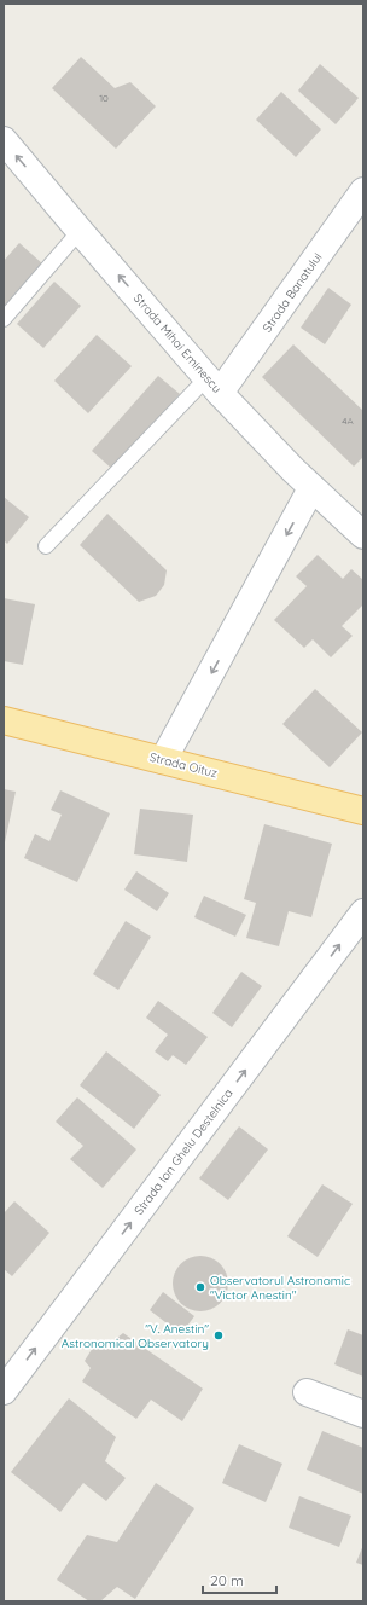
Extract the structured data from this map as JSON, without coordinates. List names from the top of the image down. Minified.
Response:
{"streets":{"main road":["Strada Oituz"],"street":["Strada Banatului","Strada Mihai Eminescu","Strada Ion Ghelu Destelnica"]},"crossings":[["Strada Banatului","Strada Mihai Eminescu"]],"one_way":["Strada Mihai Eminescu","Strada Ion Ghelu Destelnica"],"places":["Observatorul Astronomic \"Victor Anestin\"","\"V. Anestin\" Astronomical Observatory"],"house_numbers":["10","4A"],"scale_bar":"20 m"}
